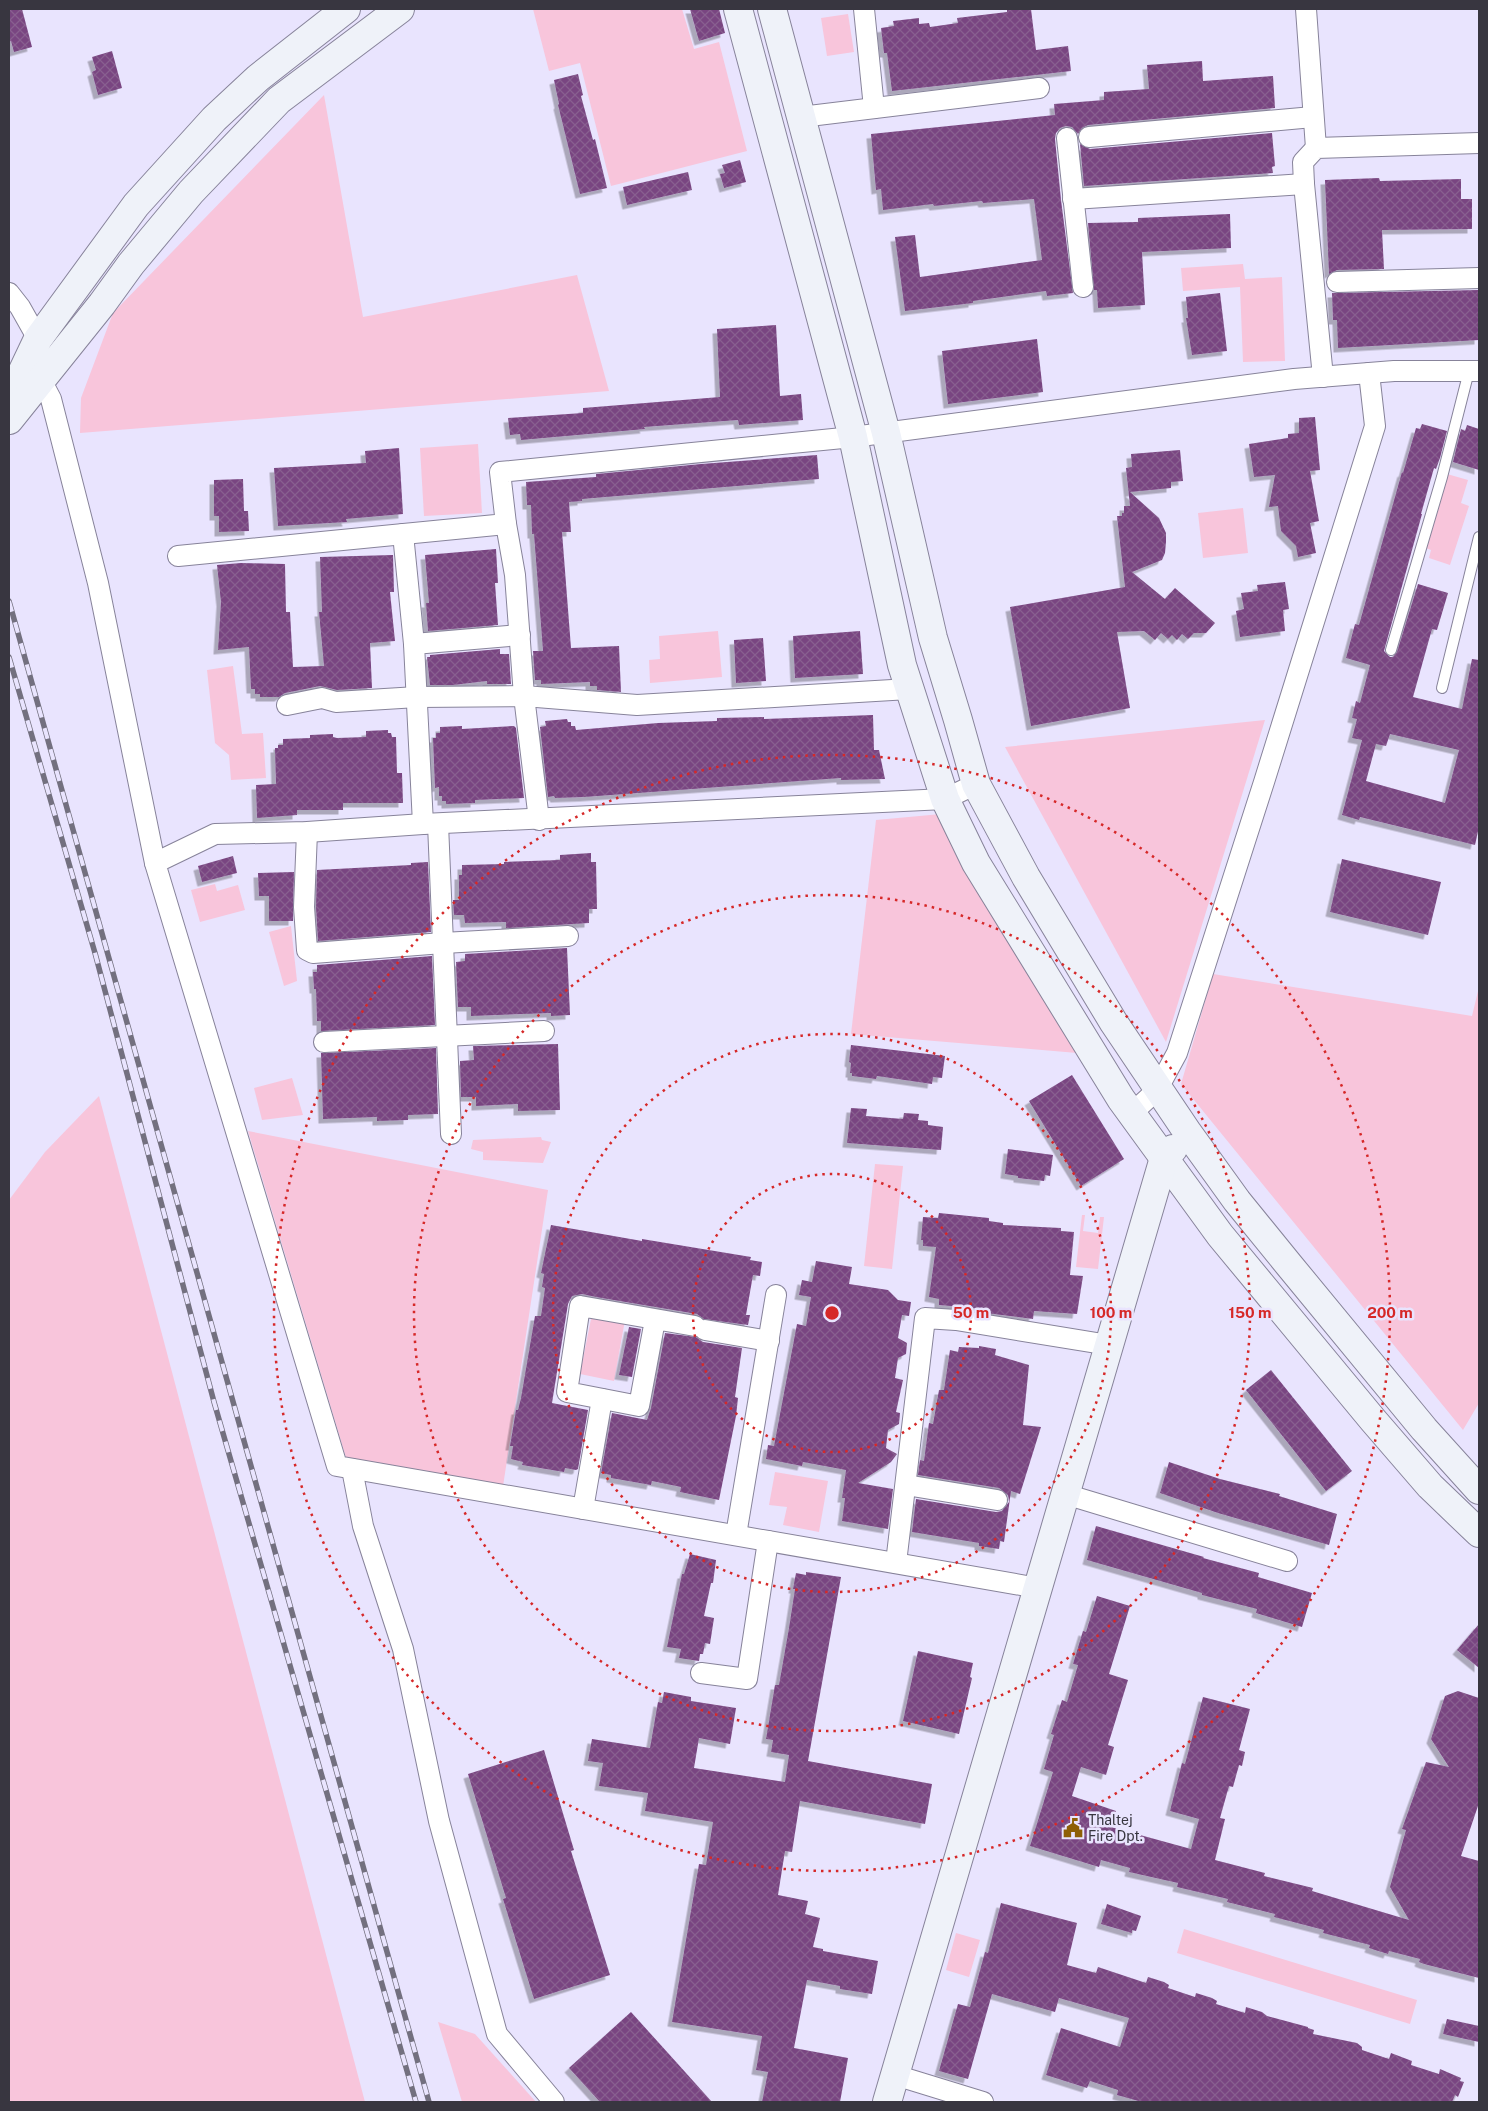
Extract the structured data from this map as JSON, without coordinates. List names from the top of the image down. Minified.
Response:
{"places":{"public building":["Thaltej Fire Dpt."]},"rings":["50 m","100 m","150 m","200 m"]}
